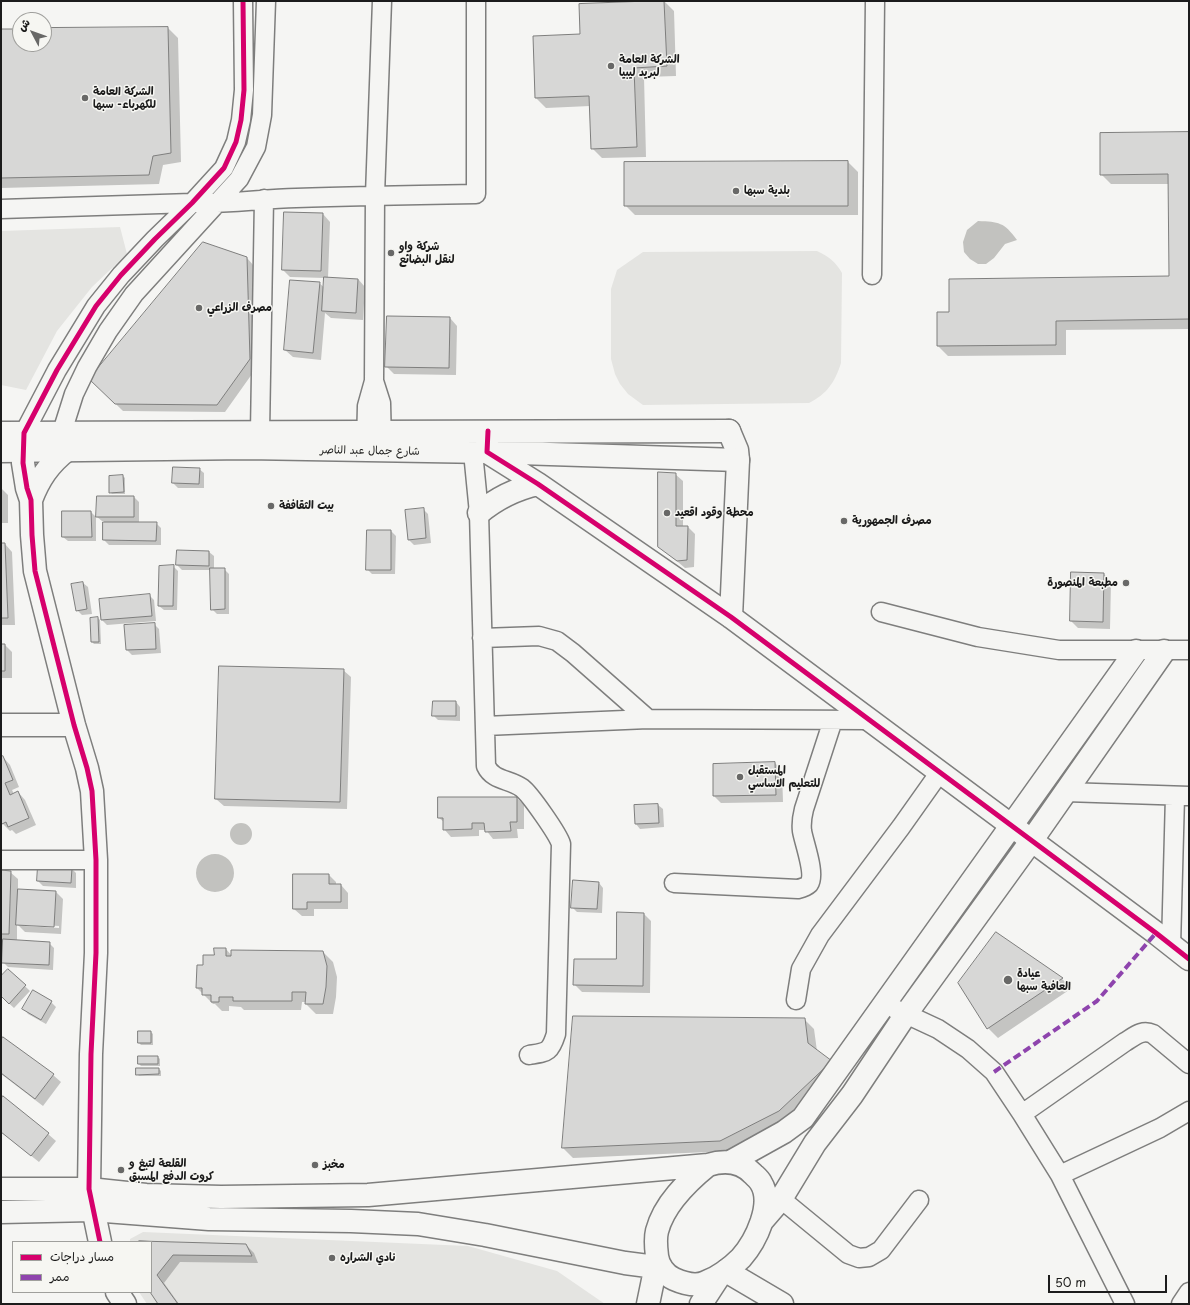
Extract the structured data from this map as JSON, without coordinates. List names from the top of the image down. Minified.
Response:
{"streets":{"main road":["شارع جمال عبد الناصر"]},"places":["الشركة العامة لبريد ليبيا","الشركة العامة للكهرباء- سبها","بلدية سبها","شركة واو لنقل البضائع","مصرف الزراعي","بيت الثقاففة","محطة وقود اقعيد","مصرف الجمهورية","مطبعة المنصورة","المستقبل للتعليم الاساسي","عيادة العافية سبها","مخبز","القلعة لتبغ و كروت الدفع المسبق","نادي الشراره"],"legend":["مسار دراجات","ممر"],"scale_bar":"50 m","north":"top left"}
